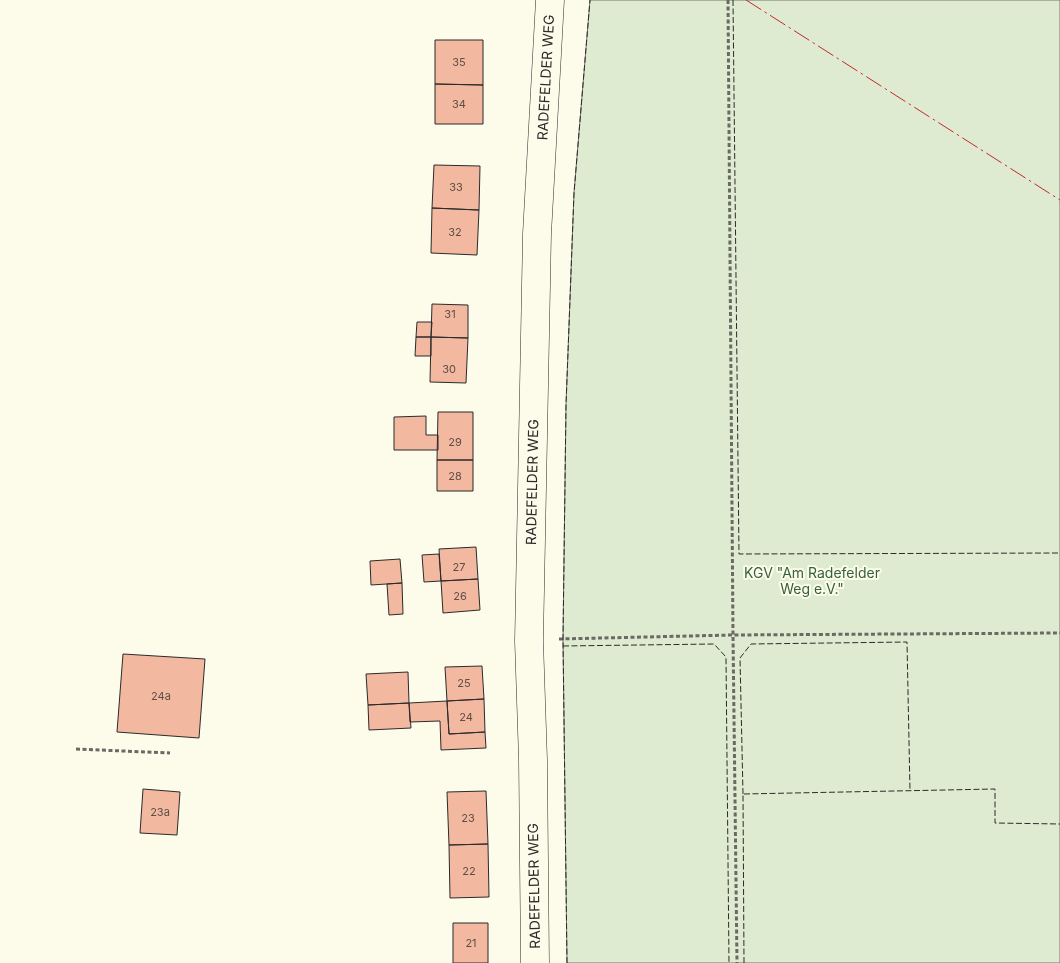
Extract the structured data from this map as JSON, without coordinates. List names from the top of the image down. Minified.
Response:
{"streets":{"street":["RADEFELDER WEG"]},"parks":["KGV \"Am Radefelder Weg e.V.\""],"house_numbers":["35","34","33","32","31","30","29","28","27","26","25","24a","24","23a","23","22","21"]}
